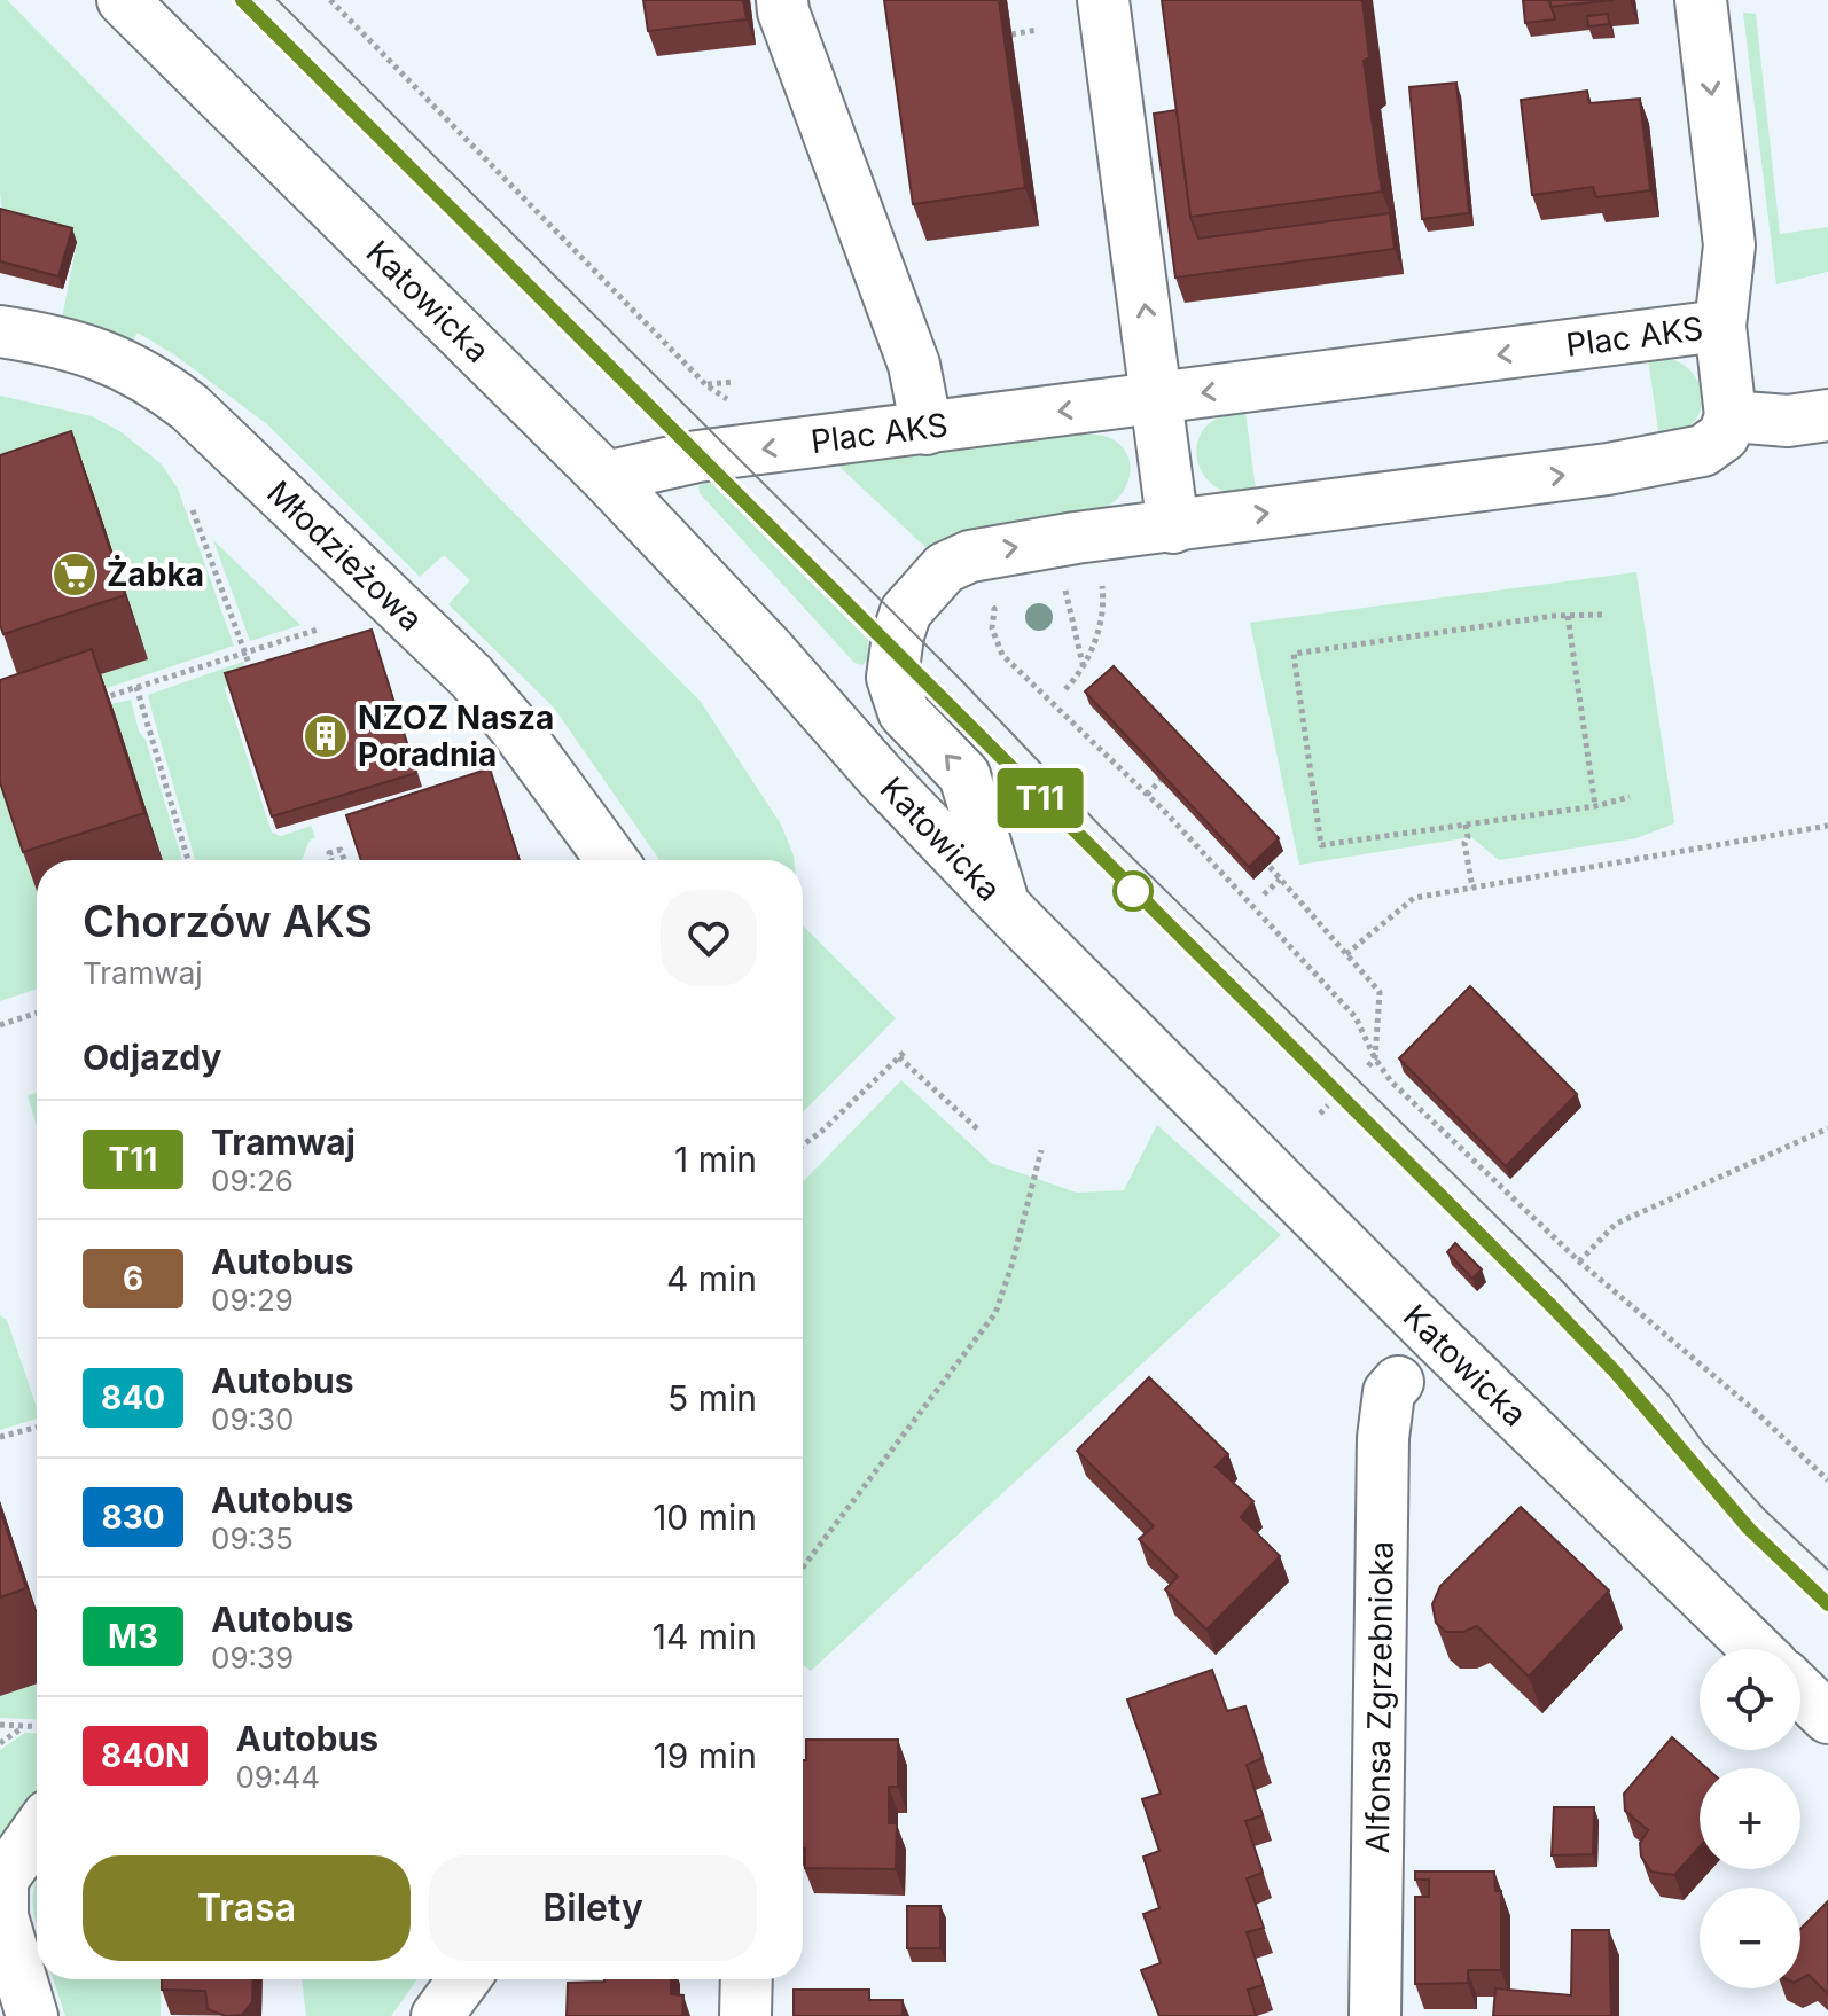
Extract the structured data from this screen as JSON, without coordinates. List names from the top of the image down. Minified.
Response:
{"streets":{"street":["Katowicka","Plac AKS","Młodzieżowa","Alfonsa Zgrzebnioka"]},"crossings":[["Katowicka","Plac AKS"]],"places":{"supermarket":["Żabka"],"building":["NZOZ Nasza Poradnia"]},"lines":["tram line T11"],"page":{"on_map":"T11","heading":[["Chorzów AKS","Tramwaj"],"Odjazdy"],"list":[{"mark":"T11","name":"Tramwaj","note":"09:26","value":"1 min"},{"mark":"6","name":"Autobus","note":"09:29","value":"4 min"},{"mark":"840","name":"Autobus","note":"09:30","value":"5 min"},{"mark":"830","name":"Autobus","note":"09:35","value":"10 min"},{"mark":"M3","name":"Autobus","note":"09:39","value":"14 min"},{"mark":"840N","name":"Autobus","note":"09:44","value":"19 min"}],"map_buttons":["+","−"],"buttons":["Trasa","Bilety"]}}
